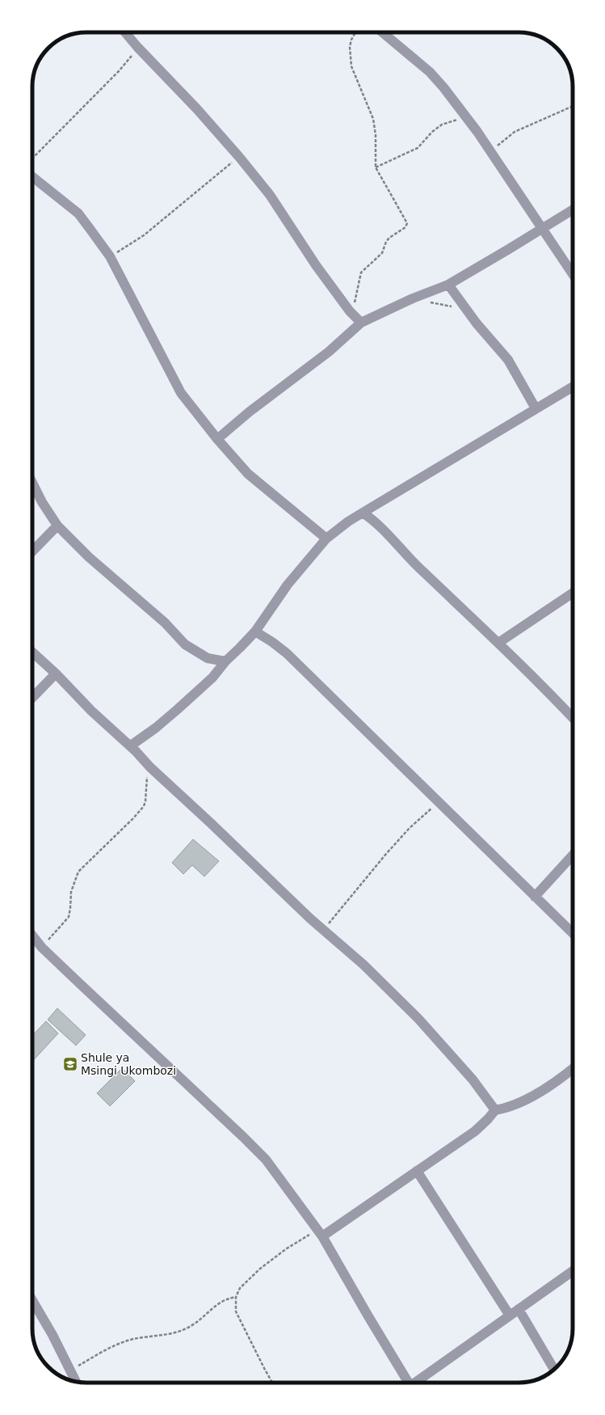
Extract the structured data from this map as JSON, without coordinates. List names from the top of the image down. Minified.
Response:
{"places":{"school or university":["Shule ya Msingi Ukombozi"]}}
